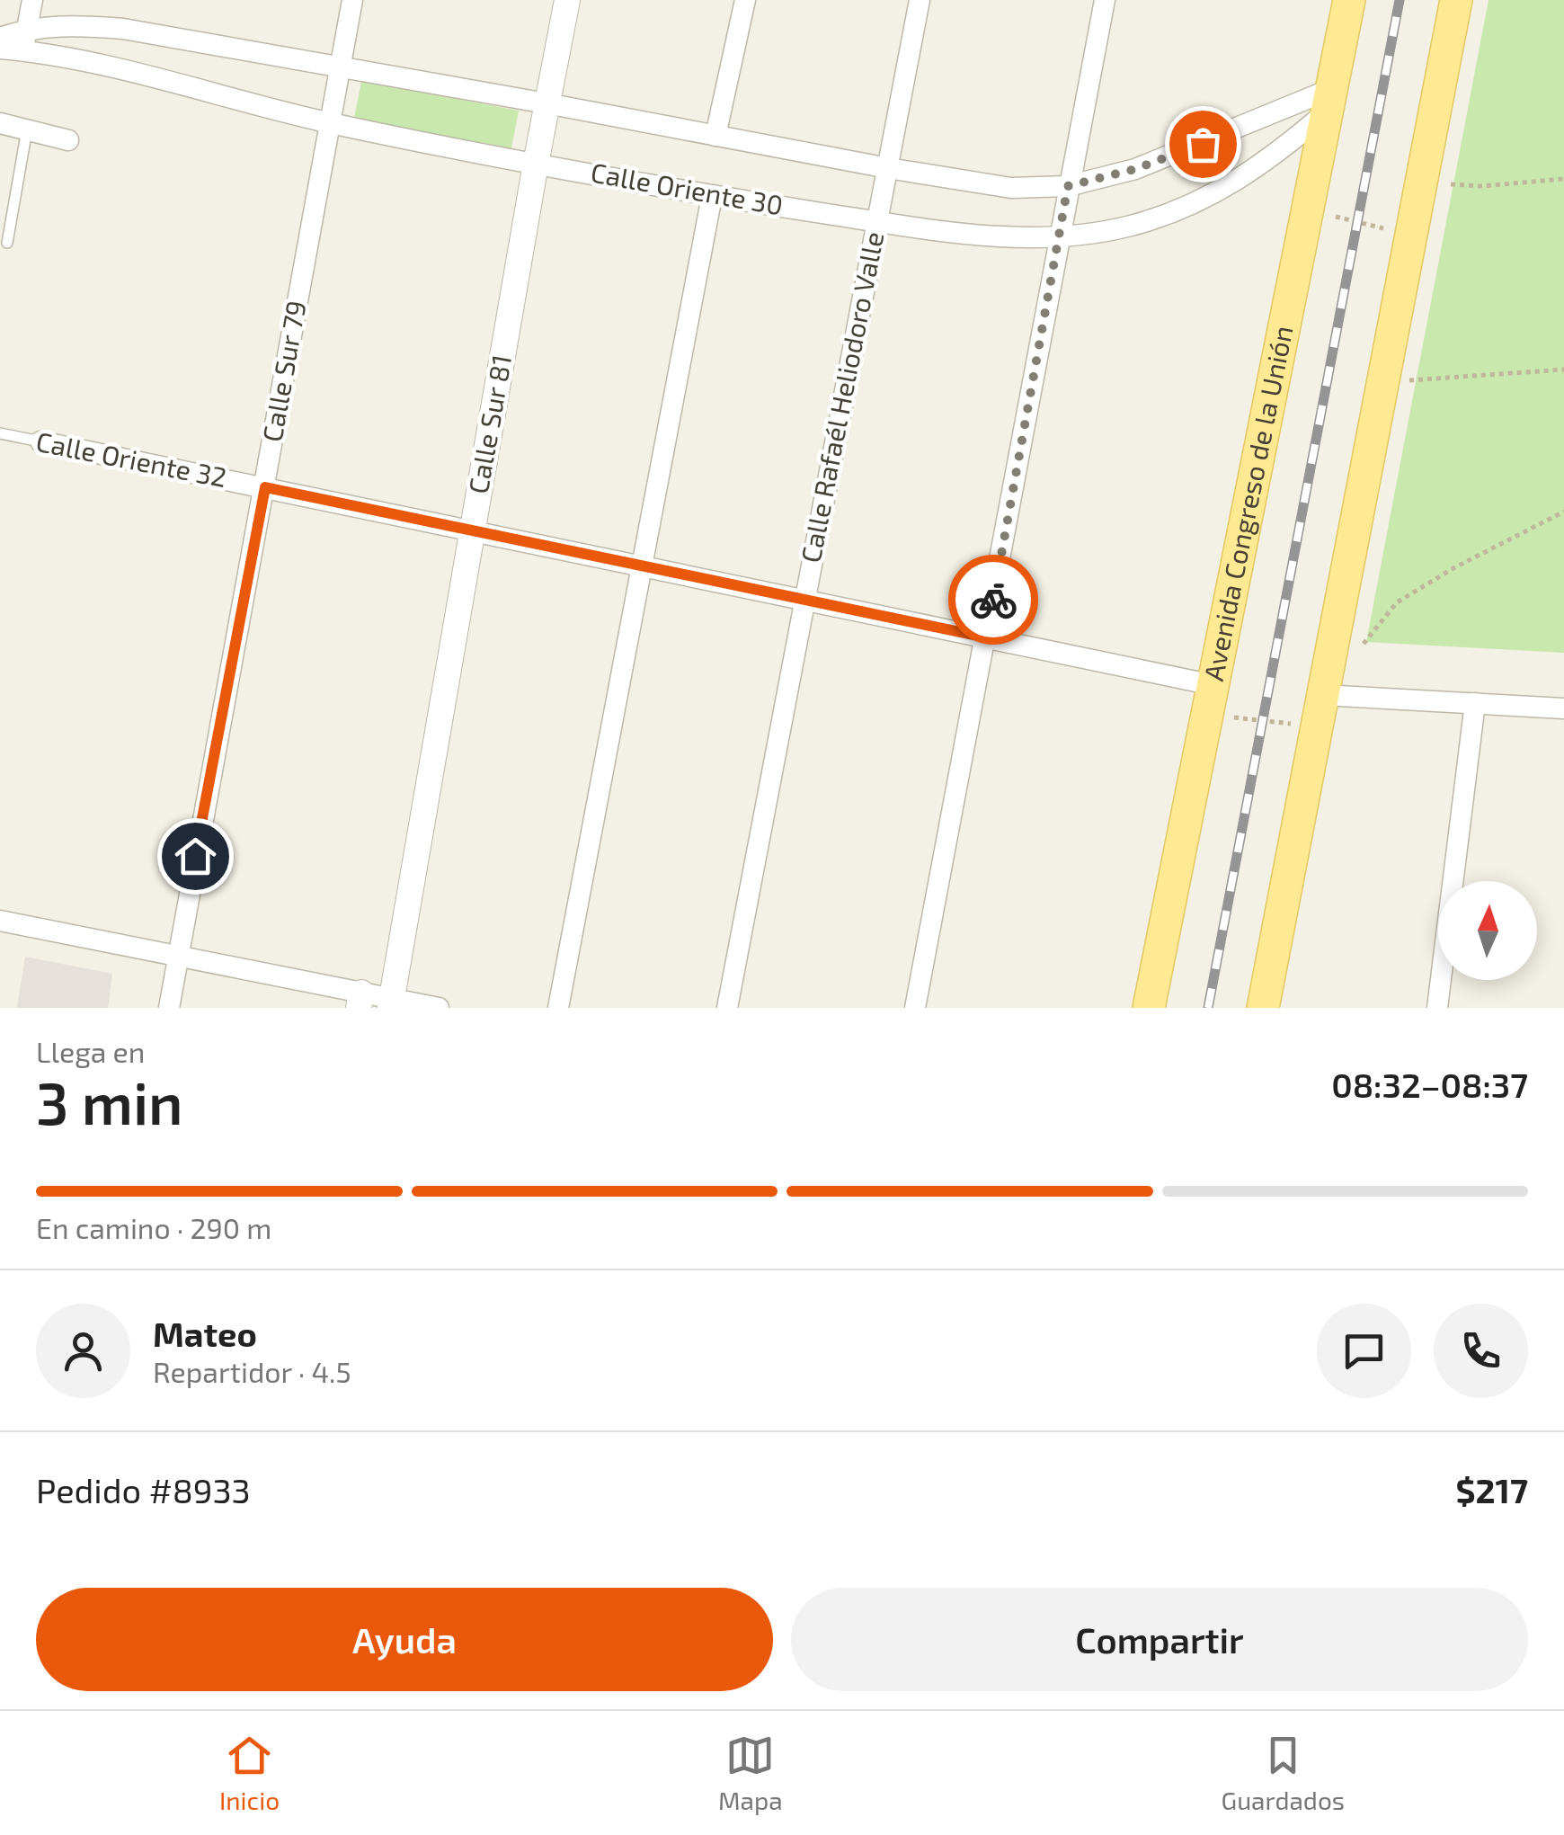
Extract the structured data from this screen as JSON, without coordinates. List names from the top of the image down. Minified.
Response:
{"streets":{"main road":["Avenida Congreso de la Unión"],"street":["Calle Oriente 30","Calle Sur 79","Calle Rafaél Heliodoro Valle","Calle Sur 81","Calle Oriente 32"]},"crossings":[["Calle Oriente 30","Calle Sur 79"],["Calle Oriente 30","Calle Rafaél Heliodoro Valle"],["Calle Oriente 30","Calle Sur 81"],["Calle Oriente 30","Avenida Congreso de la Unión"],["Calle Sur 79","Calle Oriente 32"],["Calle Rafaél Heliodoro Valle","Calle Oriente 32"],["Calle Sur 81","Calle Oriente 32"],["Calle Oriente 32","Avenida Congreso de la Unión"]],"north":"top","page":{"heading":["3 min","Llega en","08:32–08:37"],"panel":["Mateo","Repartidor · 4.5","Pedido #8933","$217"],"bar":"En camino · 290 m","buttons":["Ayuda","Compartir"],"tabs":["Inicio","Mapa","Guardados"]}}
